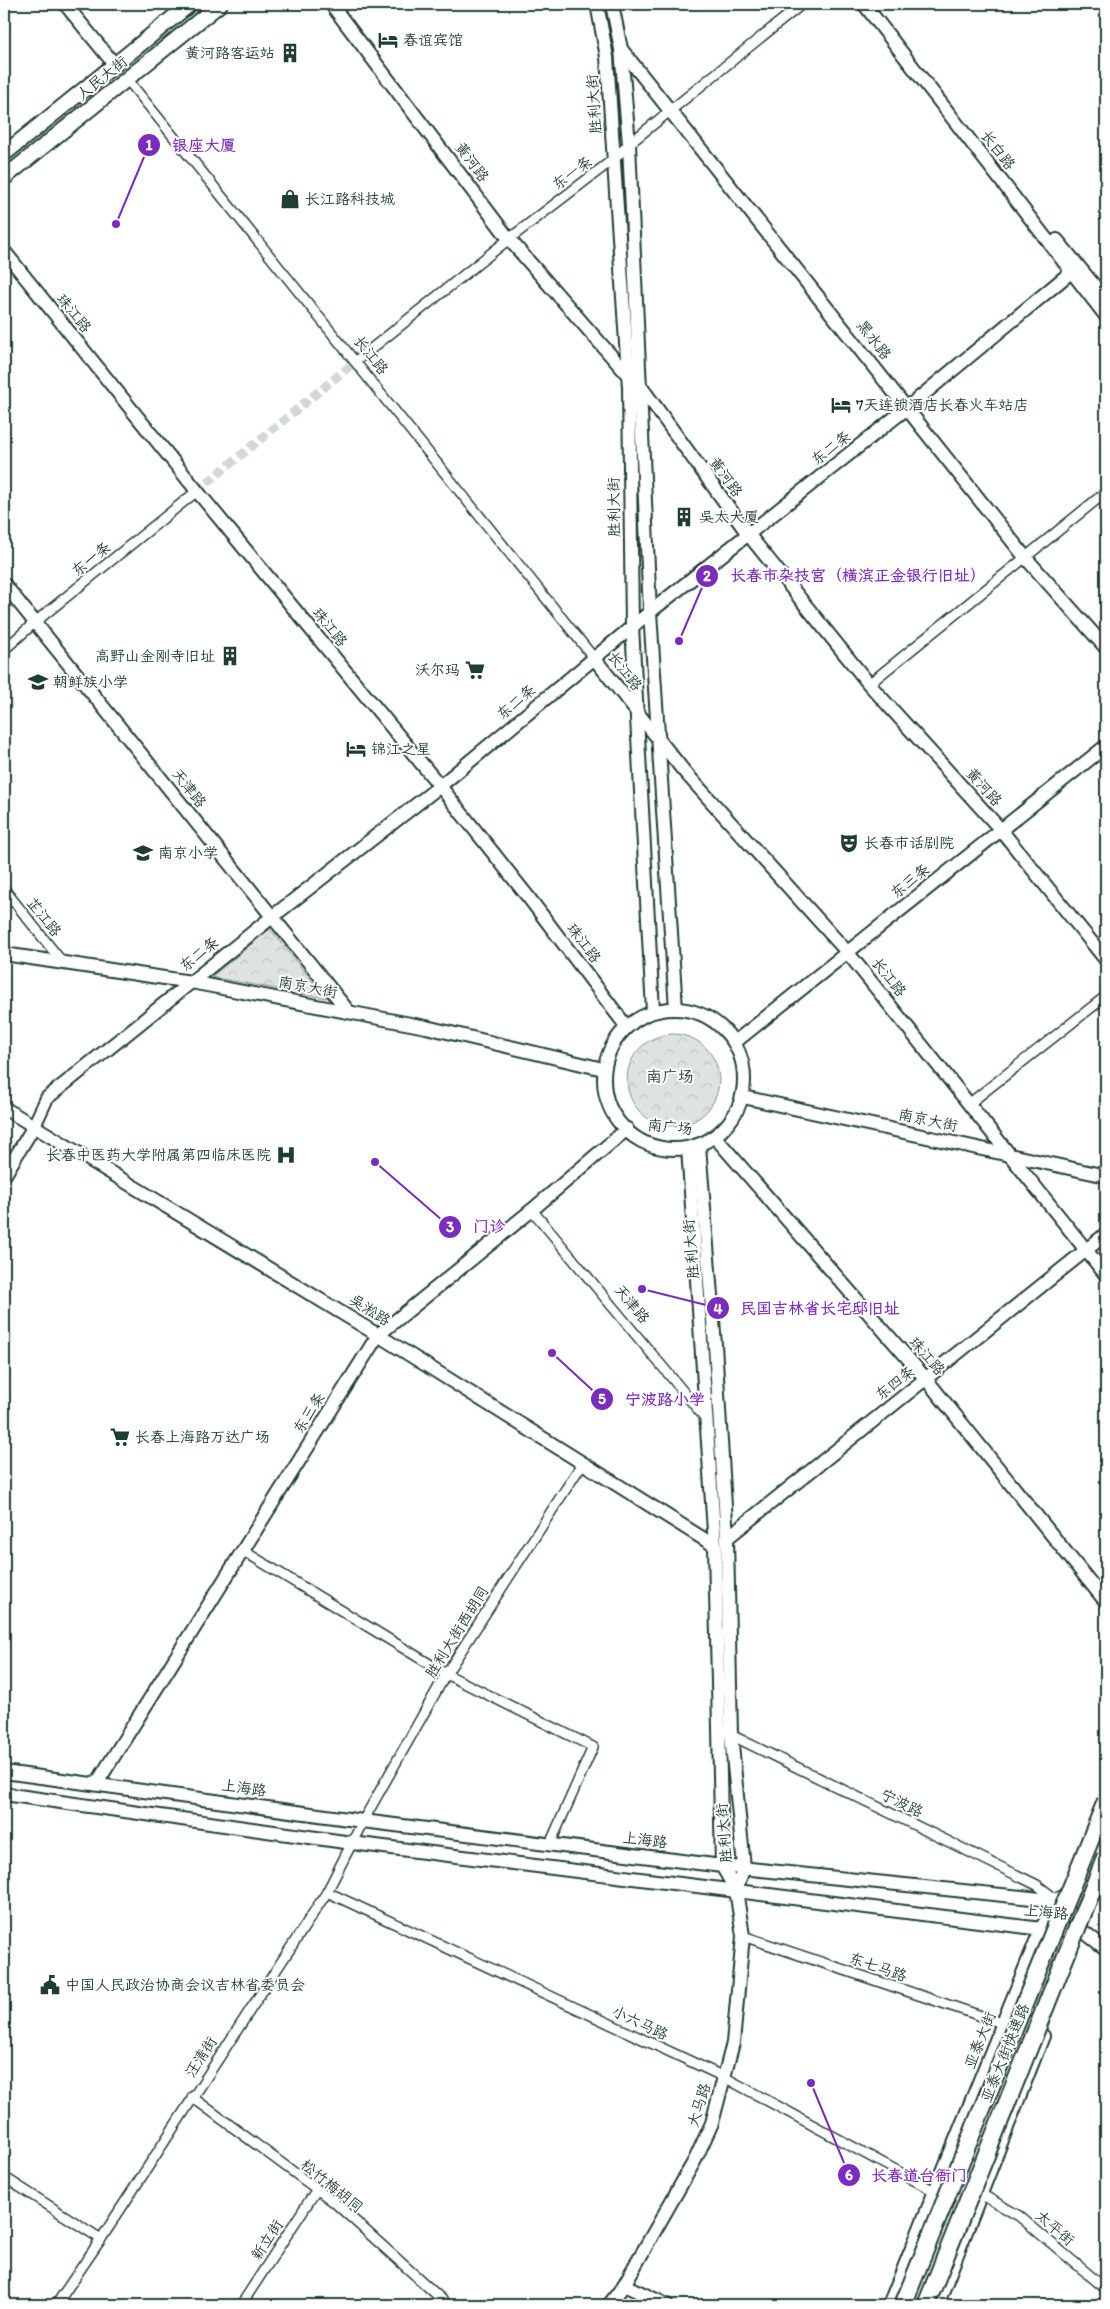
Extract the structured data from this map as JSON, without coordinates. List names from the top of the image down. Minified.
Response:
{"streets":{"highway":["亚泰大街快速路"],"main road":["人民大街","胜利大街","长白路","黄河路","珠江路","黑水路","长江路","东二条","天津路","东三条","南京大街","南广场","吴淞路","东四条","上海路","亚泰大街","大马路"],"street":["东一条","芷江路","胜利大街西胡同","宁波路","东七马路","小六马路","汪清街","松竹梅胡同","太平街","新立街"]},"crossings":[["人民大街","长江路"],["胜利大街","黄河路"],["胜利大街","东一条"],["胜利大街","珠江路"],["胜利大街","黑水路"],["胜利大街","长江路"],["胜利大街","东二条"],["胜利大街","天津路"],["胜利大街","东三条"],["胜利大街","南京大街"],["胜利大街","南广场"],["胜利大街","吴淞路"],["胜利大街","东四条"],["胜利大街","上海路"],["胜利大街","宁波路"],["胜利大街","大马路"],["长白路","东二条"],["黄河路","东一条"],["黄河路","东二条"],["黄河路","东三条"],["东一条","珠江路"],["东一条","黑水路"],["东一条","长江路"],["东一条","天津路"],["珠江路","东二条"],["珠江路","东三条"],["珠江路","南京大街"],["珠江路","南广场"],["珠江路","东四条"],["黑水路","东二条"],["长江路","东二条"],["长江路","东三条"],["长江路","南京大街"],["长江路","东四条"],["东二条","天津路"],["东二条","南京大街"],["东二条","吴淞路"],["天津路","东三条"],["天津路","南京大街"],["东三条","南京大街"],["东三条","南广场"],["东三条","吴淞路"],["东三条","上海路"],["芷江路","南京大街"],["南京大街","南广场"],["吴淞路","胜利大街西胡同"],["胜利大街西胡同","上海路"],["胜利大街西胡同","汪清街"],["上海路","宁波路"],["上海路","亚泰大街"],["上海路","汪清街"],["上海路","大马路"],["宁波路","亚泰大街"],["东七马路","亚泰大街"],["东七马路","大马路"],["小六马路","亚泰大街"],["小六马路","汪清街"],["小六马路","大马路"],["汪清街","松竹梅胡同"],["松竹梅胡同","新立街"]],"districts":["南广场"],"places":{"hotel":["春谊宾馆","7天连锁酒店长春火车站店","锦江之星"],"building":["黄河路客运站","吴太大厦","高野山金刚寺旧址"],"shop":["长江路科技城"],"other":["银座大厦","长春市杂技宫（横滨正金银行旧址）","门诊","民国吉林省长宅邸旧址","宁波路小学","长春道台衙门"],"supermarket":["沃尔玛","长春上海路万达广场"],"school or university":["朝鲜族小学","南京小学"],"theatre":["长春市话剧院"],"hospital":["长春中医药大学附属第四临床医院"],"public building":["中国人民政治协商会议吉林省委员会"]}}
